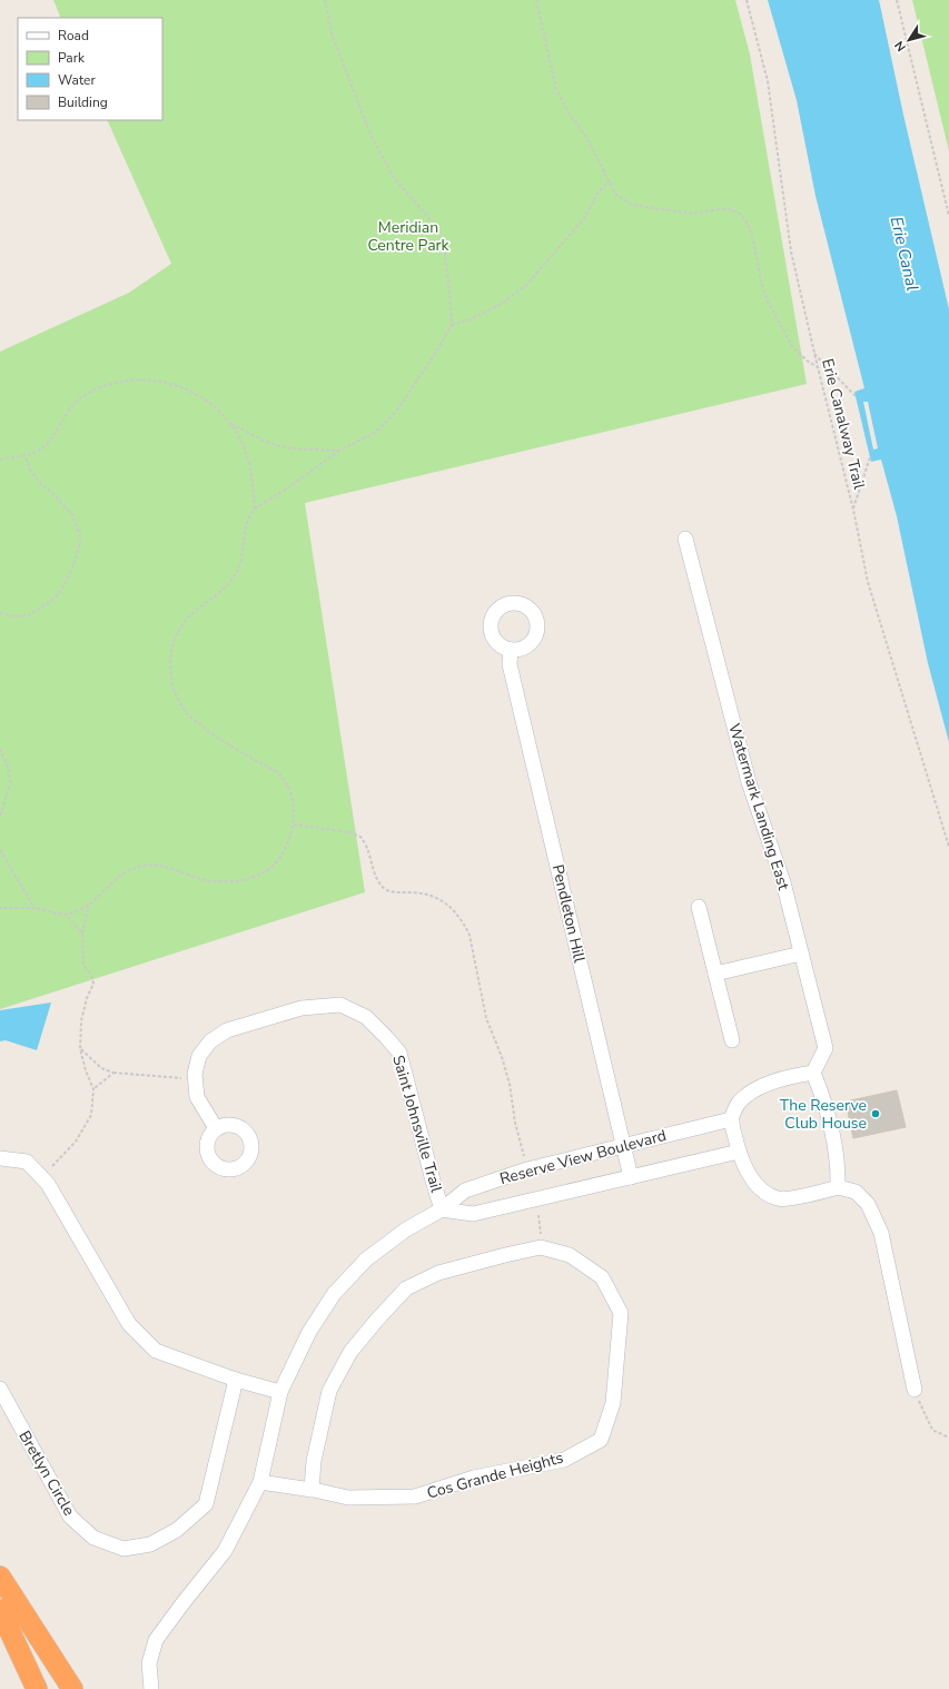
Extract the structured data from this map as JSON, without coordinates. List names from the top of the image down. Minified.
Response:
{"streets":{"street":["Watermark Landing East","Pendleton Hill","Saint Johnsville Trail","Reserve View Boulevard","Bretlyn Circle","Cos Grande Heights"],"path":["Erie Canalway Trail"]},"crossings":[["Watermark Landing East","Reserve View Boulevard"],["Pendleton Hill","Reserve View Boulevard"],["Saint Johnsville Trail","Reserve View Boulevard"],["Reserve View Boulevard","Cos Grande Heights"]],"water":["Erie Canal"],"parks":["Meridian Centre Park"],"places":["The Reserve Club House"],"legend":["Road","Park","Water","Building"],"north":"bottom left"}
